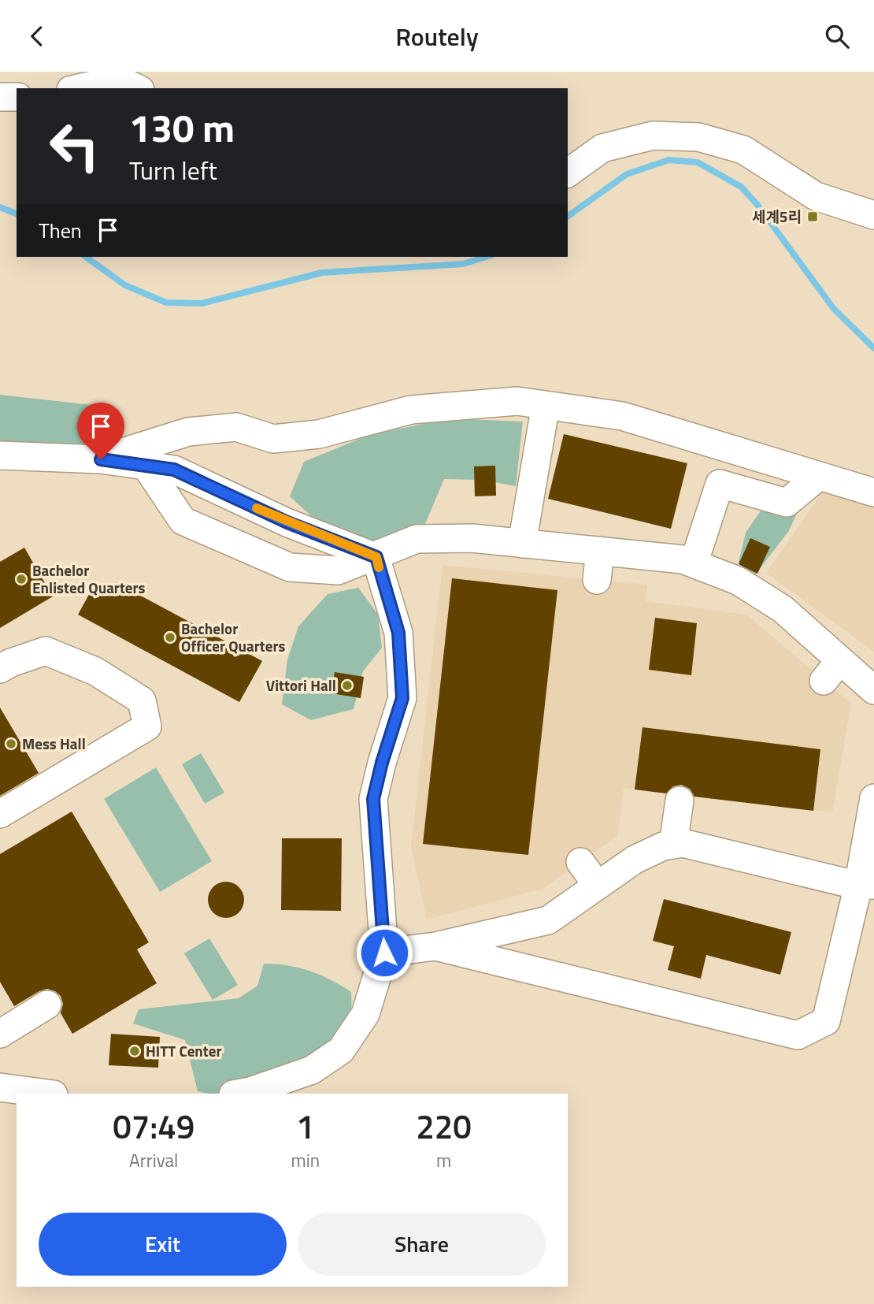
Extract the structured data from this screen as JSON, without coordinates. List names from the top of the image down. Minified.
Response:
{"places":{"transit":["세계5리"],"other":["Bachelor Enlisted Quarters","Bachelor Officer Quarters","Vittori Hall","Mess Hall","HITT Center"]},"page":{"header":"Routely","turn":["130 m","Turn left"],"then":"Then","eta":["07:49","Arrival","1","min","220","m"],"buttons":["Exit","Share"]}}
